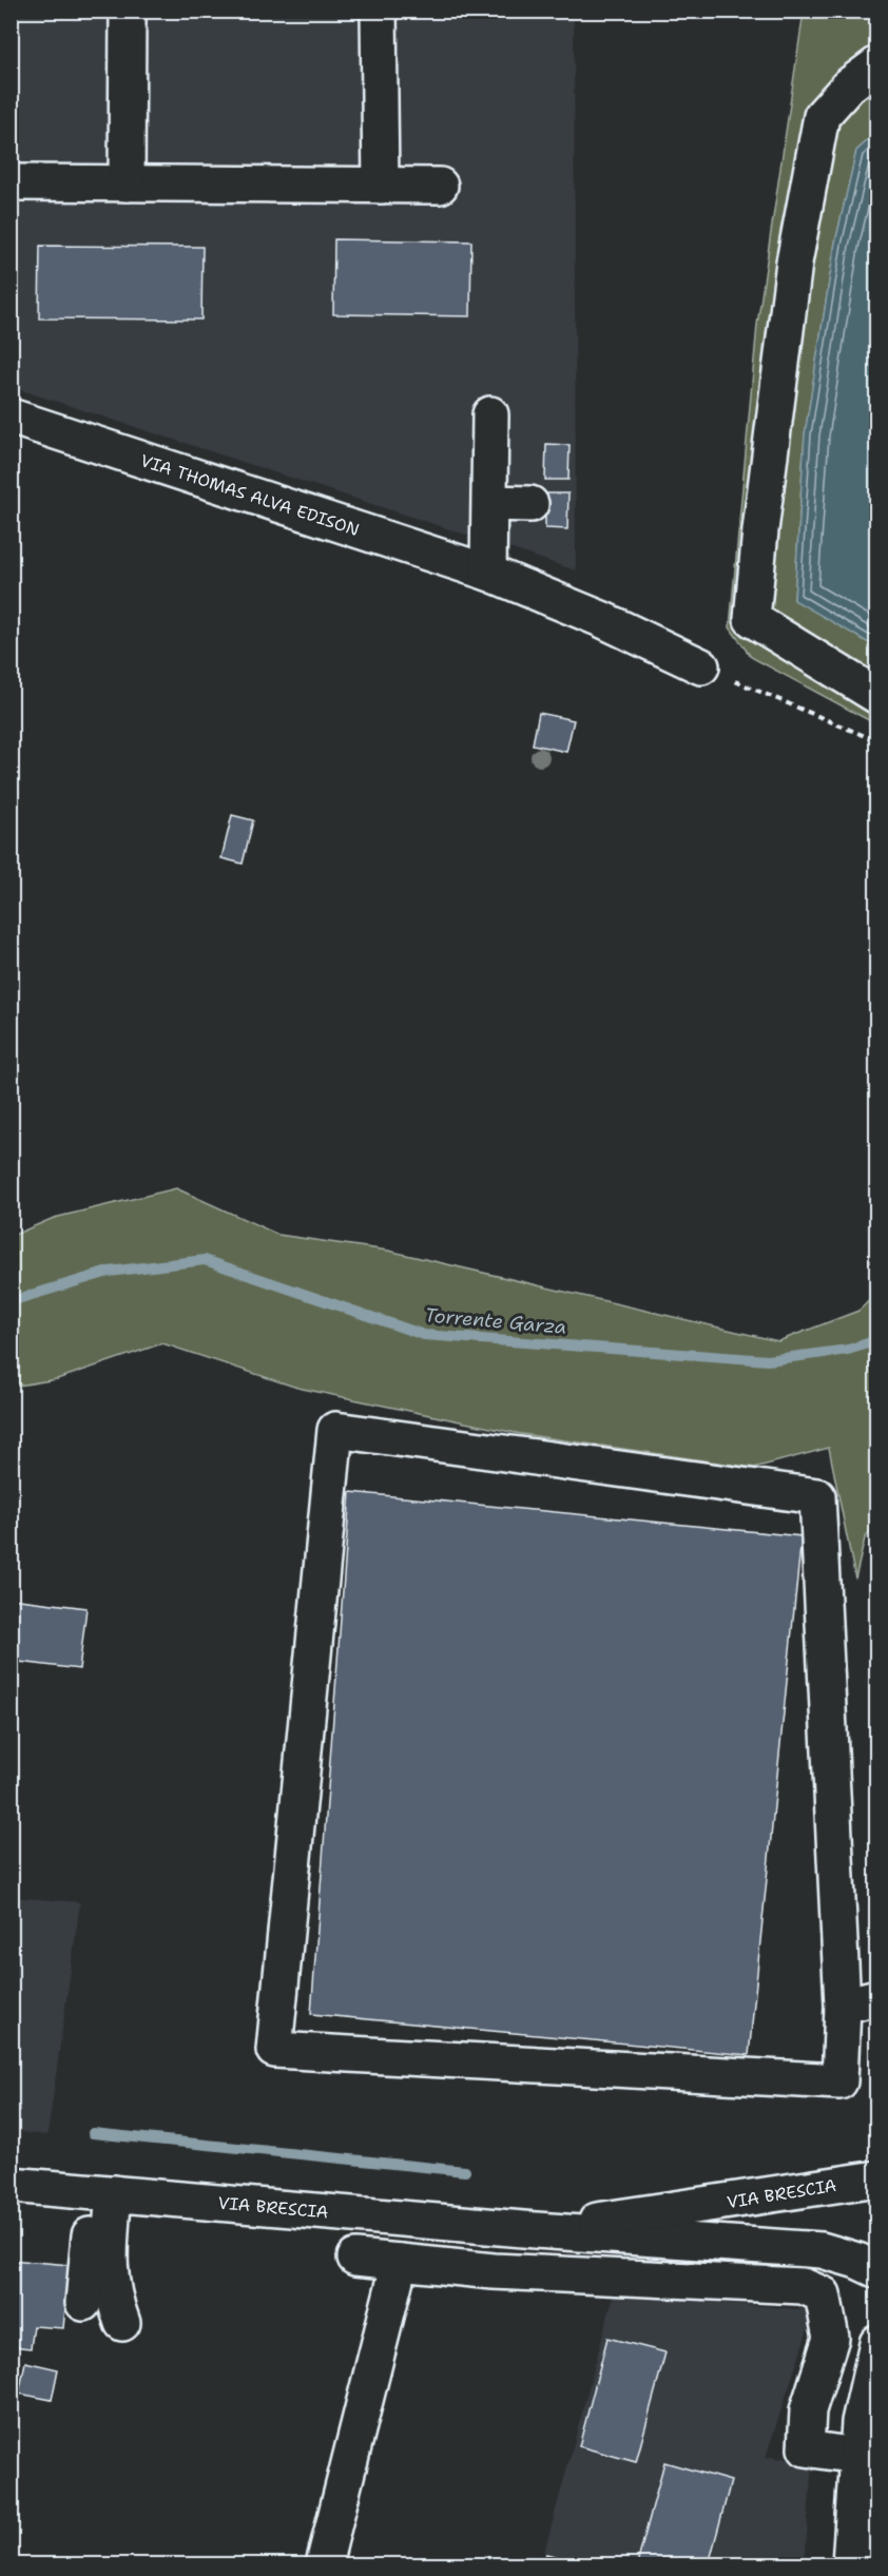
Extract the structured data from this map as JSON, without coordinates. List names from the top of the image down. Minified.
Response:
{"streets":{"street":["VIA THOMAS ALVA EDISON","VIA BRESCIA"]},"water":["Torrente Garza"]}
